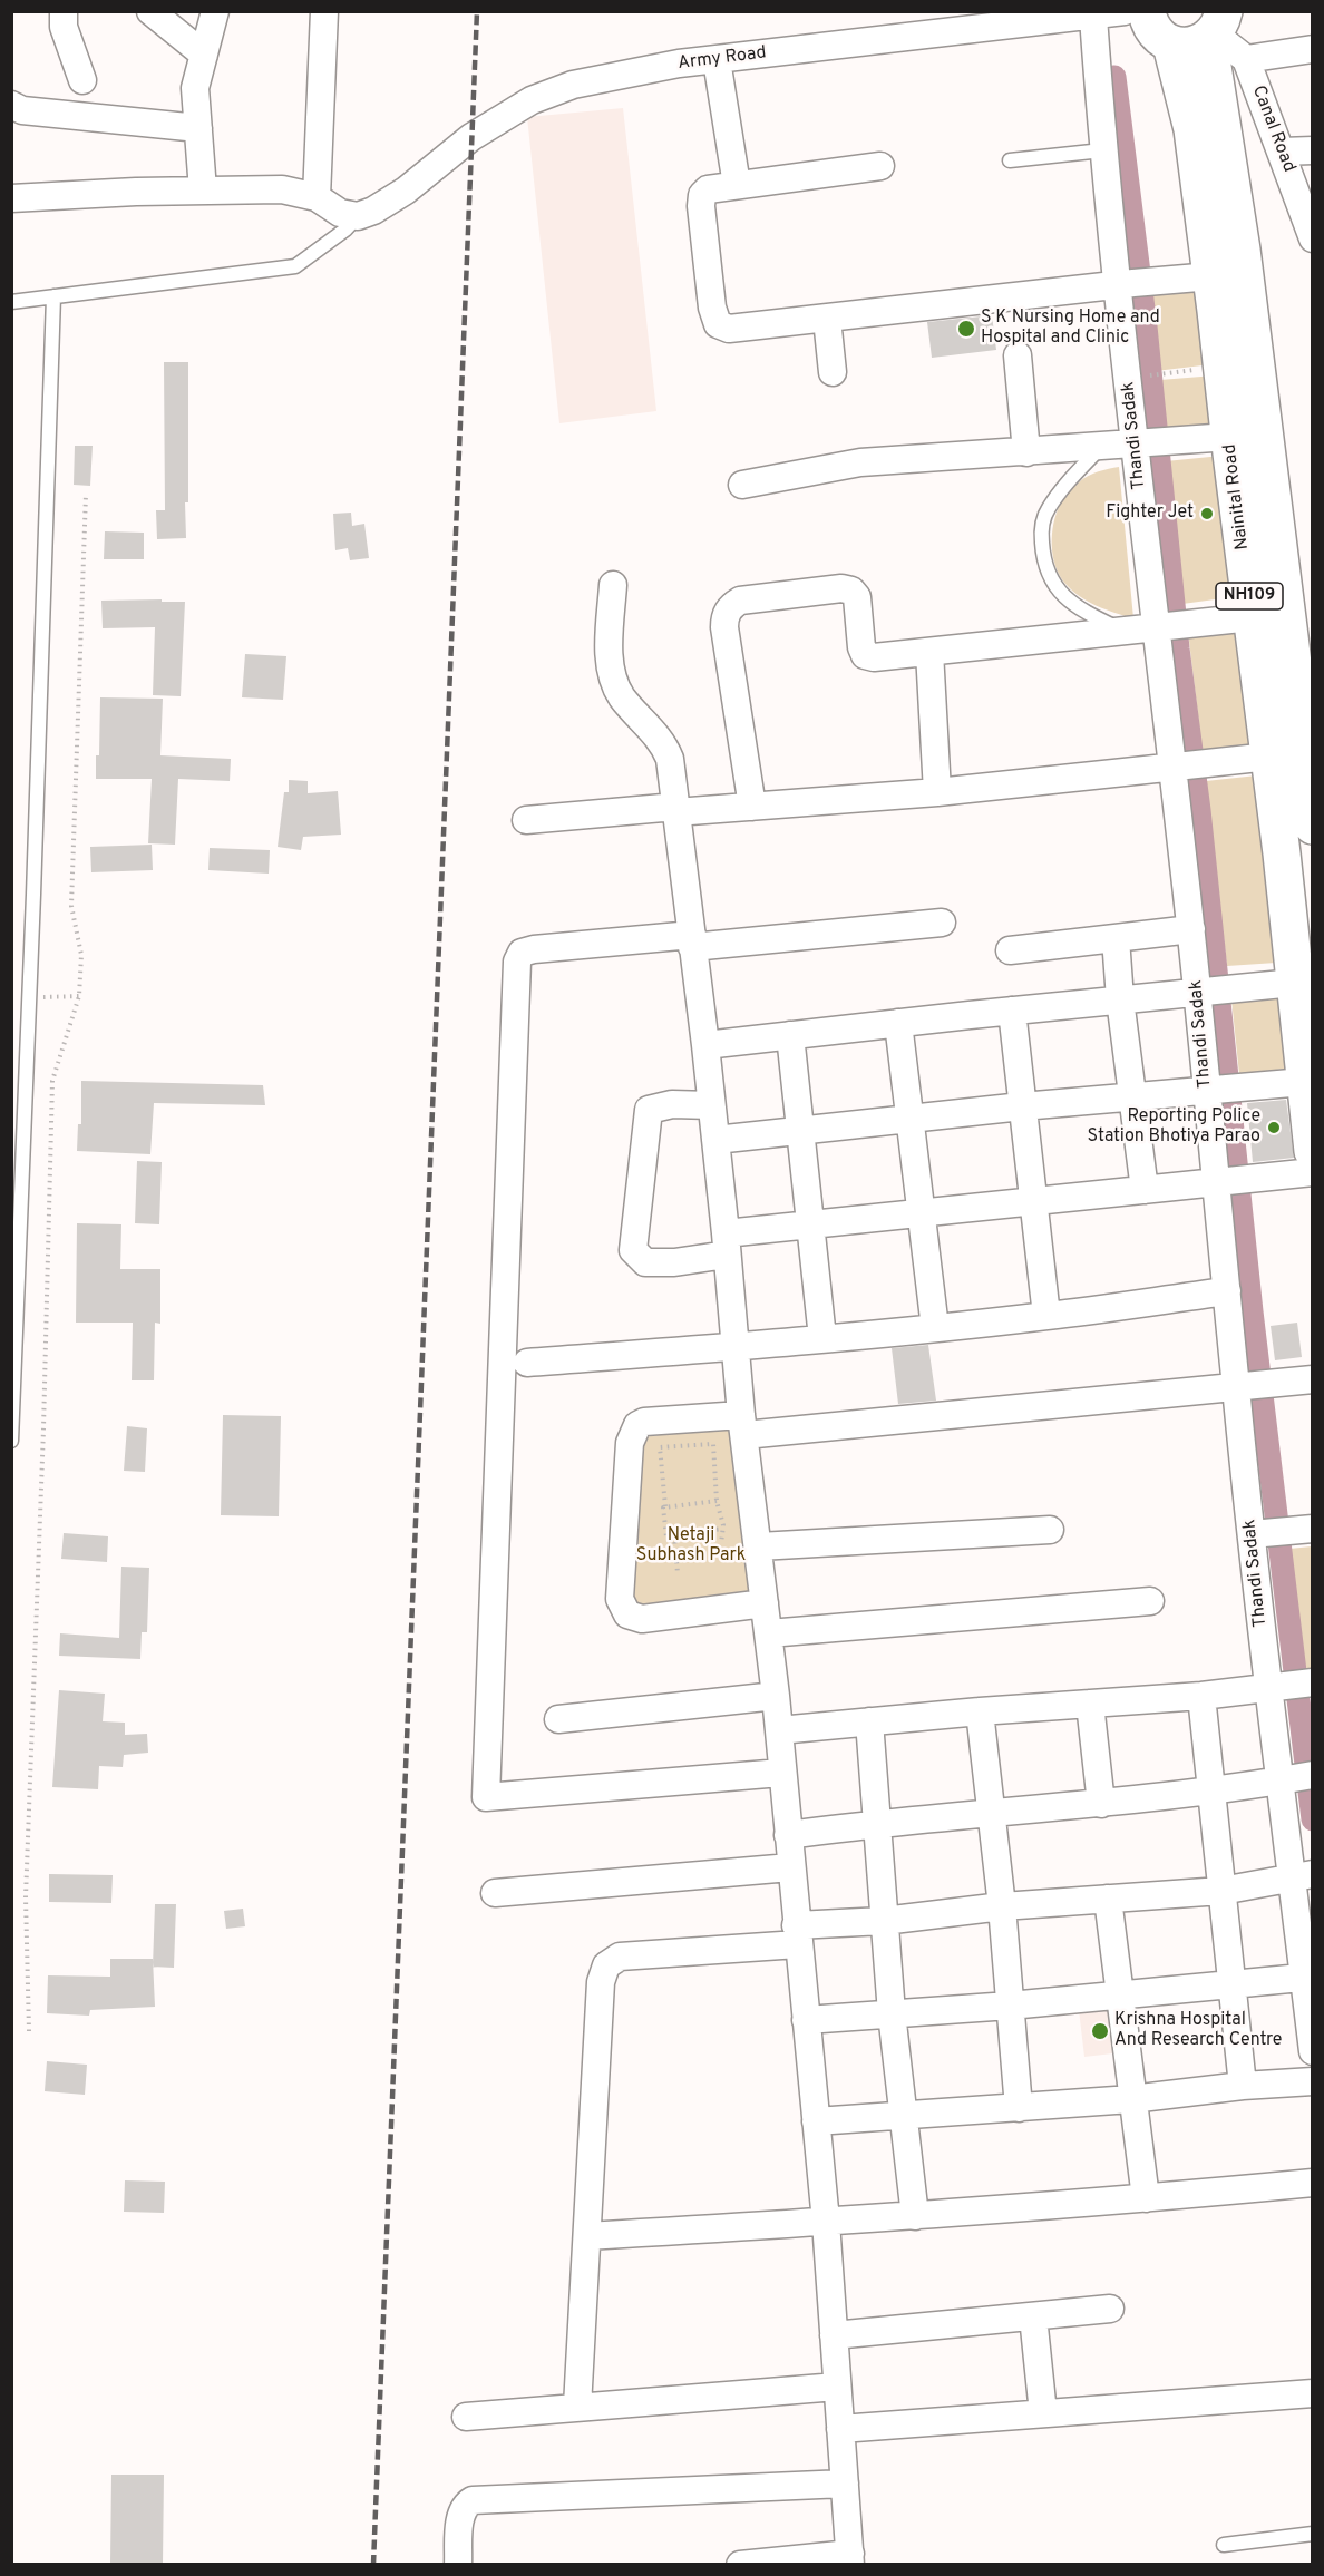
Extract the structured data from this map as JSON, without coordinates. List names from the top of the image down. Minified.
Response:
{"streets":{"highway":["Nainital Road","NH109"],"street":["Army Road","Canal Road","Thandi Sadak"]},"crossings":[["Army Road","Thandi Sadak"]],"parks":["Netaji Subhash Park"],"places":["S K Nursing Home and Hospital and Clinic","Fighter Jet","Reporting Police Station Bhotiya Parao","Krishna Hospital And Research Centre"]}
